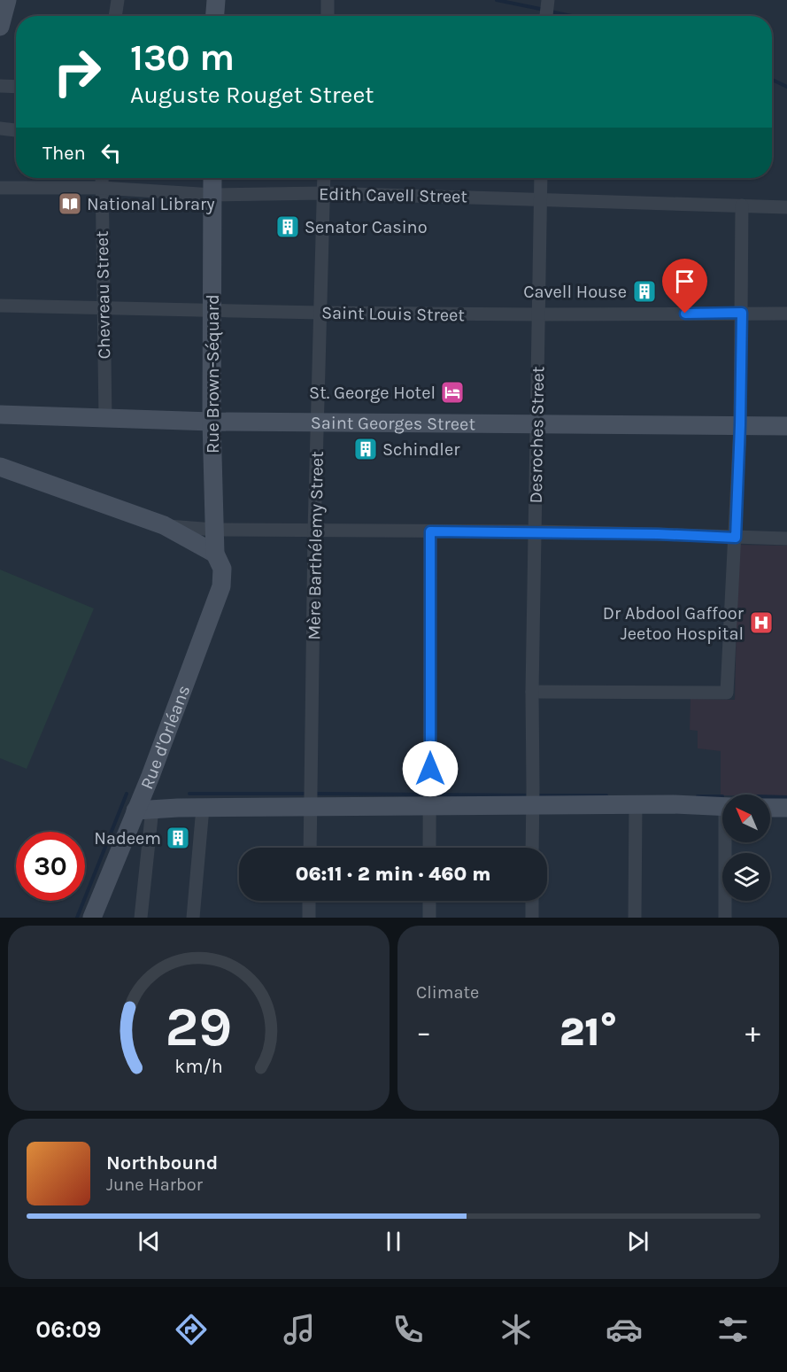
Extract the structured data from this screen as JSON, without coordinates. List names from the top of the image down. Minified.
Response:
{"streets":{"street":["Edith Cavell Street","Chevreau Street","Saint Louis Street","Rue Brown-Séquard","Saint Georges Street","Desroches Street","Mère Barthélemy Street","Rue d'Orléans"]},"crossings":[["Edith Cavell Street","Chevreau Street"],["Edith Cavell Street","Rue Brown-Séquard"],["Edith Cavell Street","Desroches Street"],["Edith Cavell Street","Mère Barthélemy Street"],["Chevreau Street","Saint Louis Street"],["Chevreau Street","Saint Georges Street"],["Saint Louis Street","Rue Brown-Séquard"],["Saint Louis Street","Desroches Street"],["Saint Louis Street","Mère Barthélemy Street"],["Rue Brown-Séquard","Saint Georges Street"],["Rue Brown-Séquard","Rue d'Orléans"],["Saint Georges Street","Desroches Street"],["Saint Georges Street","Mère Barthélemy Street"]],"places":{"library":["National Library"],"building":["Senator Casino","Cavell House","Schindler","Nadeem"],"hotel":["St. George Hotel"],"hospital":["Dr Abdool Gaffoor Jeetoo Hospital"]},"north":"top left","page":{"turn":["130 m","Auguste Rouget Street"],"then":"Then","limit":"30","trip":"06:11 · 2 min · 460 m","tile":"Climate","heat":["−","21°","+"],"song":["Northbound","June Harbor"],"tabs":"06:09","gauge":["29","km/h"]}}
